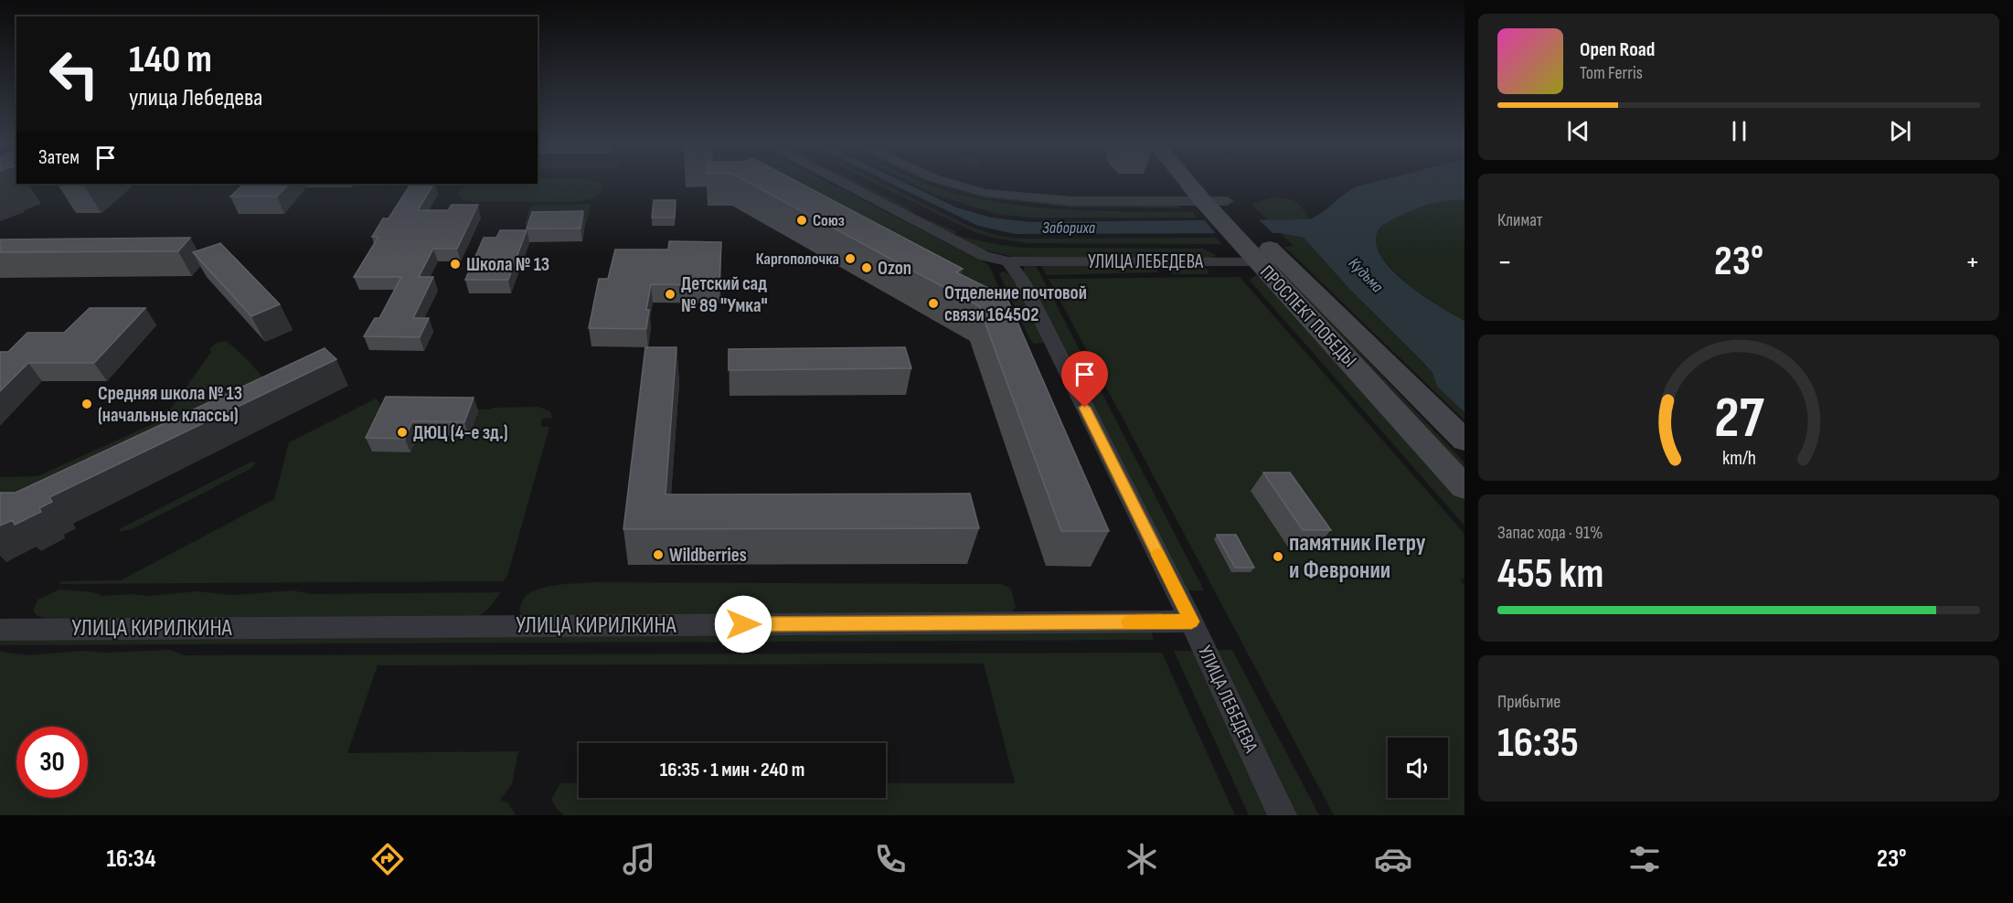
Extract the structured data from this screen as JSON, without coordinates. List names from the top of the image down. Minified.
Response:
{"streets":{"main road":["ПРОСПЕКТ ПОБЕДЫ"],"street":["УЛИЦА ЛЕБЕДЕВА","УЛИЦА КИРИЛКИНА"]},"crossings":[["УЛИЦА ЛЕБЕДЕВА","ПРОСПЕКТ ПОБЕДЫ"],["УЛИЦА ЛЕБЕДЕВА","УЛИЦА КИРИЛКИНА"]],"water":["Забориха","Кудьма"],"places":["Союз","Каргополочка","Школа № 13","Ozon","Детский сад № 89 \"Умка\"","Отделение почтовой связи 164502","Средняя школа № 13 (начальные классы)","ДЮЦ (4-е зд.)","Wildberries","памятник Петру и Февронии"],"page":{"turn":["140 m","улица Лебедева"],"song":["Open Road","Tom Ferris"],"then":"Затем","tile":["Климат",["Запас хода · 91%","455 km"],["Прибытие","16:35"]],"heat":["−","23°","+"],"limit":"30","trip":"16:35 · 1 мин · 240 m","tabs":["16:34","23°"],"gauge":["27","km/h"]}}
